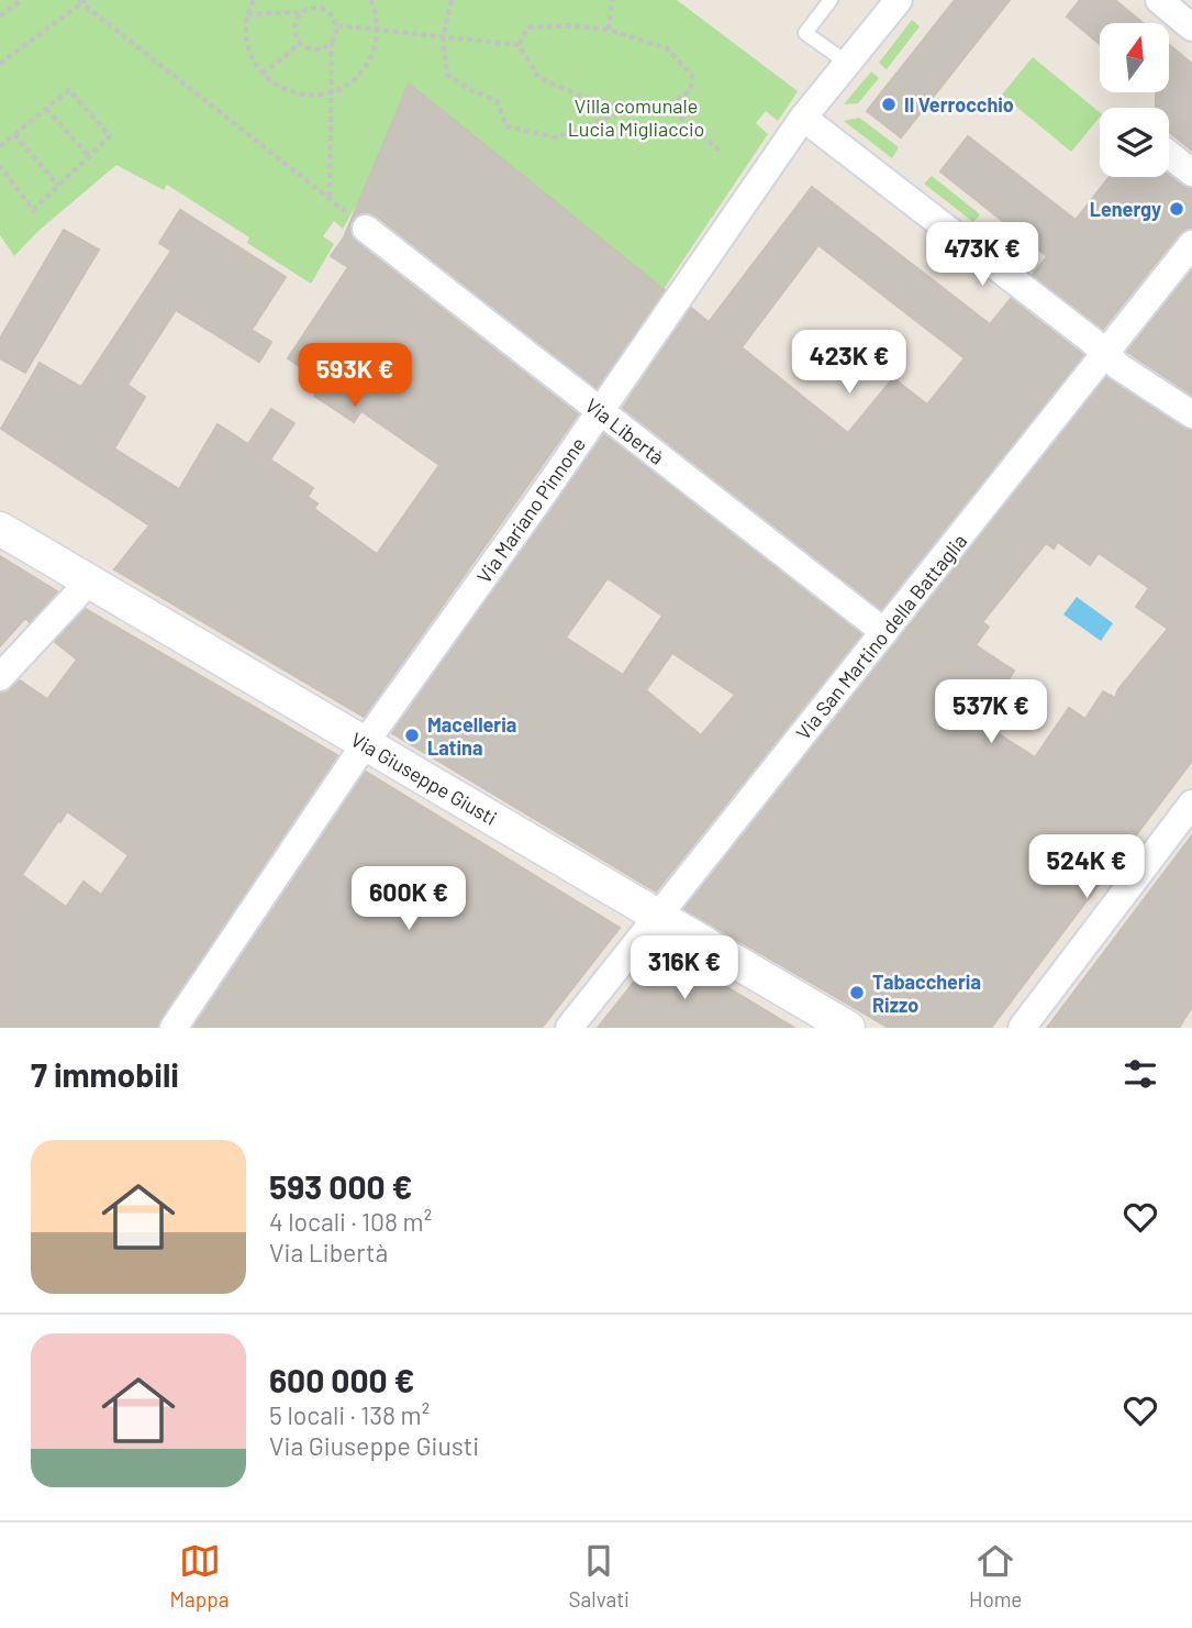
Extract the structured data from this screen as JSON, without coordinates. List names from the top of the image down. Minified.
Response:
{"streets":{"street":["Via Libertà","Via Mariano Pinnone","Via San Martino della Battaglia","Via Giuseppe Giusti"]},"crossings":[["Via Libertà","Via Mariano Pinnone"],["Via Libertà","Via San Martino della Battaglia"],["Via Mariano Pinnone","Via Giuseppe Giusti"],["Via San Martino della Battaglia","Via Giuseppe Giusti"]],"parks":["Villa comunale Lucia Migliaccio"],"places":["Il Verrocchio","Lenergy","Macelleria Latina","Tabaccheria Rizzo"],"north":"top","page":{"price":["473K €","423K €","593K €","537K €","524K €","600K €","316K €"],"heading":"7 immobili","list":[{"name":"593 000 €","note":"4 locali · 108 m² · Via Libertà"},{"name":"600 000 €","note":"5 locali · 138 m² · Via Giuseppe Giusti"}],"tabs":["Mappa","Salvati","Home"]}}
